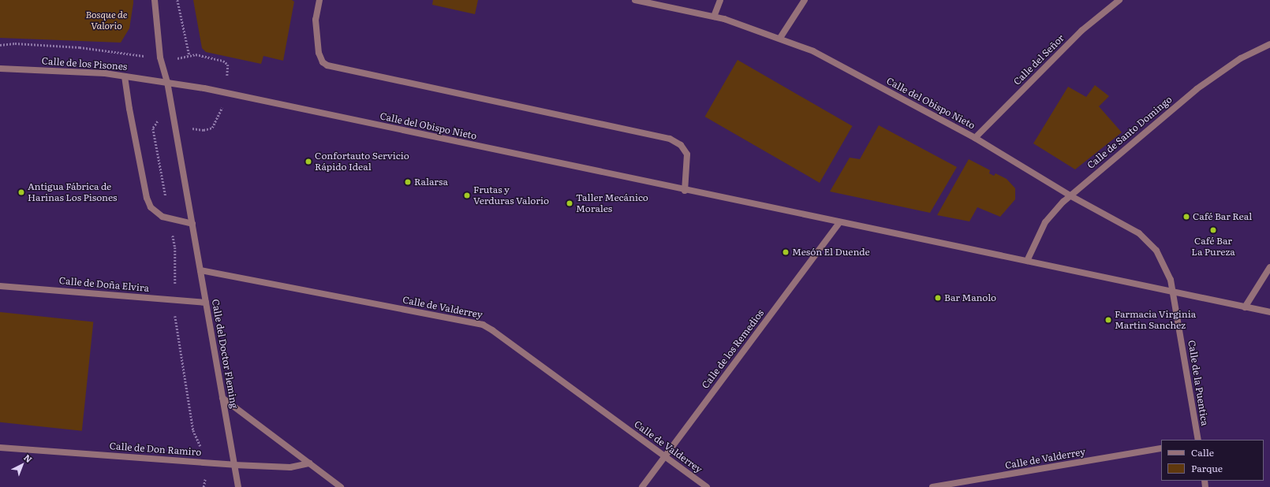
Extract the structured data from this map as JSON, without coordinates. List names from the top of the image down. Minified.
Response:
{"streets":{"street":["Calle del Señor","Calle de los Pisones","Calle del Obispo Nieto","Calle de Santo Domingo","Calle de Doña Elvira","Calle de Valderrey","Calle de los Remedios","Calle del Doctor Fleming","Calle de la Puentica","Calle de Don Ramiro"]},"crossings":[["Calle del Señor","Calle del Obispo Nieto"],["Calle de los Pisones","Calle del Obispo Nieto"],["Calle de los Pisones","Calle del Doctor Fleming"],["Calle del Obispo Nieto","Calle de Santo Domingo"],["Calle del Obispo Nieto","Calle de los Remedios"],["Calle del Obispo Nieto","Calle del Doctor Fleming"],["Calle del Obispo Nieto","Calle de la Puentica"],["Calle de Doña Elvira","Calle del Doctor Fleming"],["Calle de Valderrey","Calle de los Remedios"],["Calle de Valderrey","Calle del Doctor Fleming"],["Calle del Doctor Fleming","Calle de Don Ramiro"]],"parks":["Bosque de Valorio"],"places":["Confortauto Servicio Rápido Ideal","Ralarsa","Antigua Fábrica de Harinas Los Pisones","Frutas y Verduras Valorio","Taller Mecánico Morales","Café Bar Real","Café Bar La Pureza","Mesón El Duende","Bar Manolo","Farmacia Virginia Martin Sanchez"],"legend":["Calle","Parque"],"north":"top right"}
